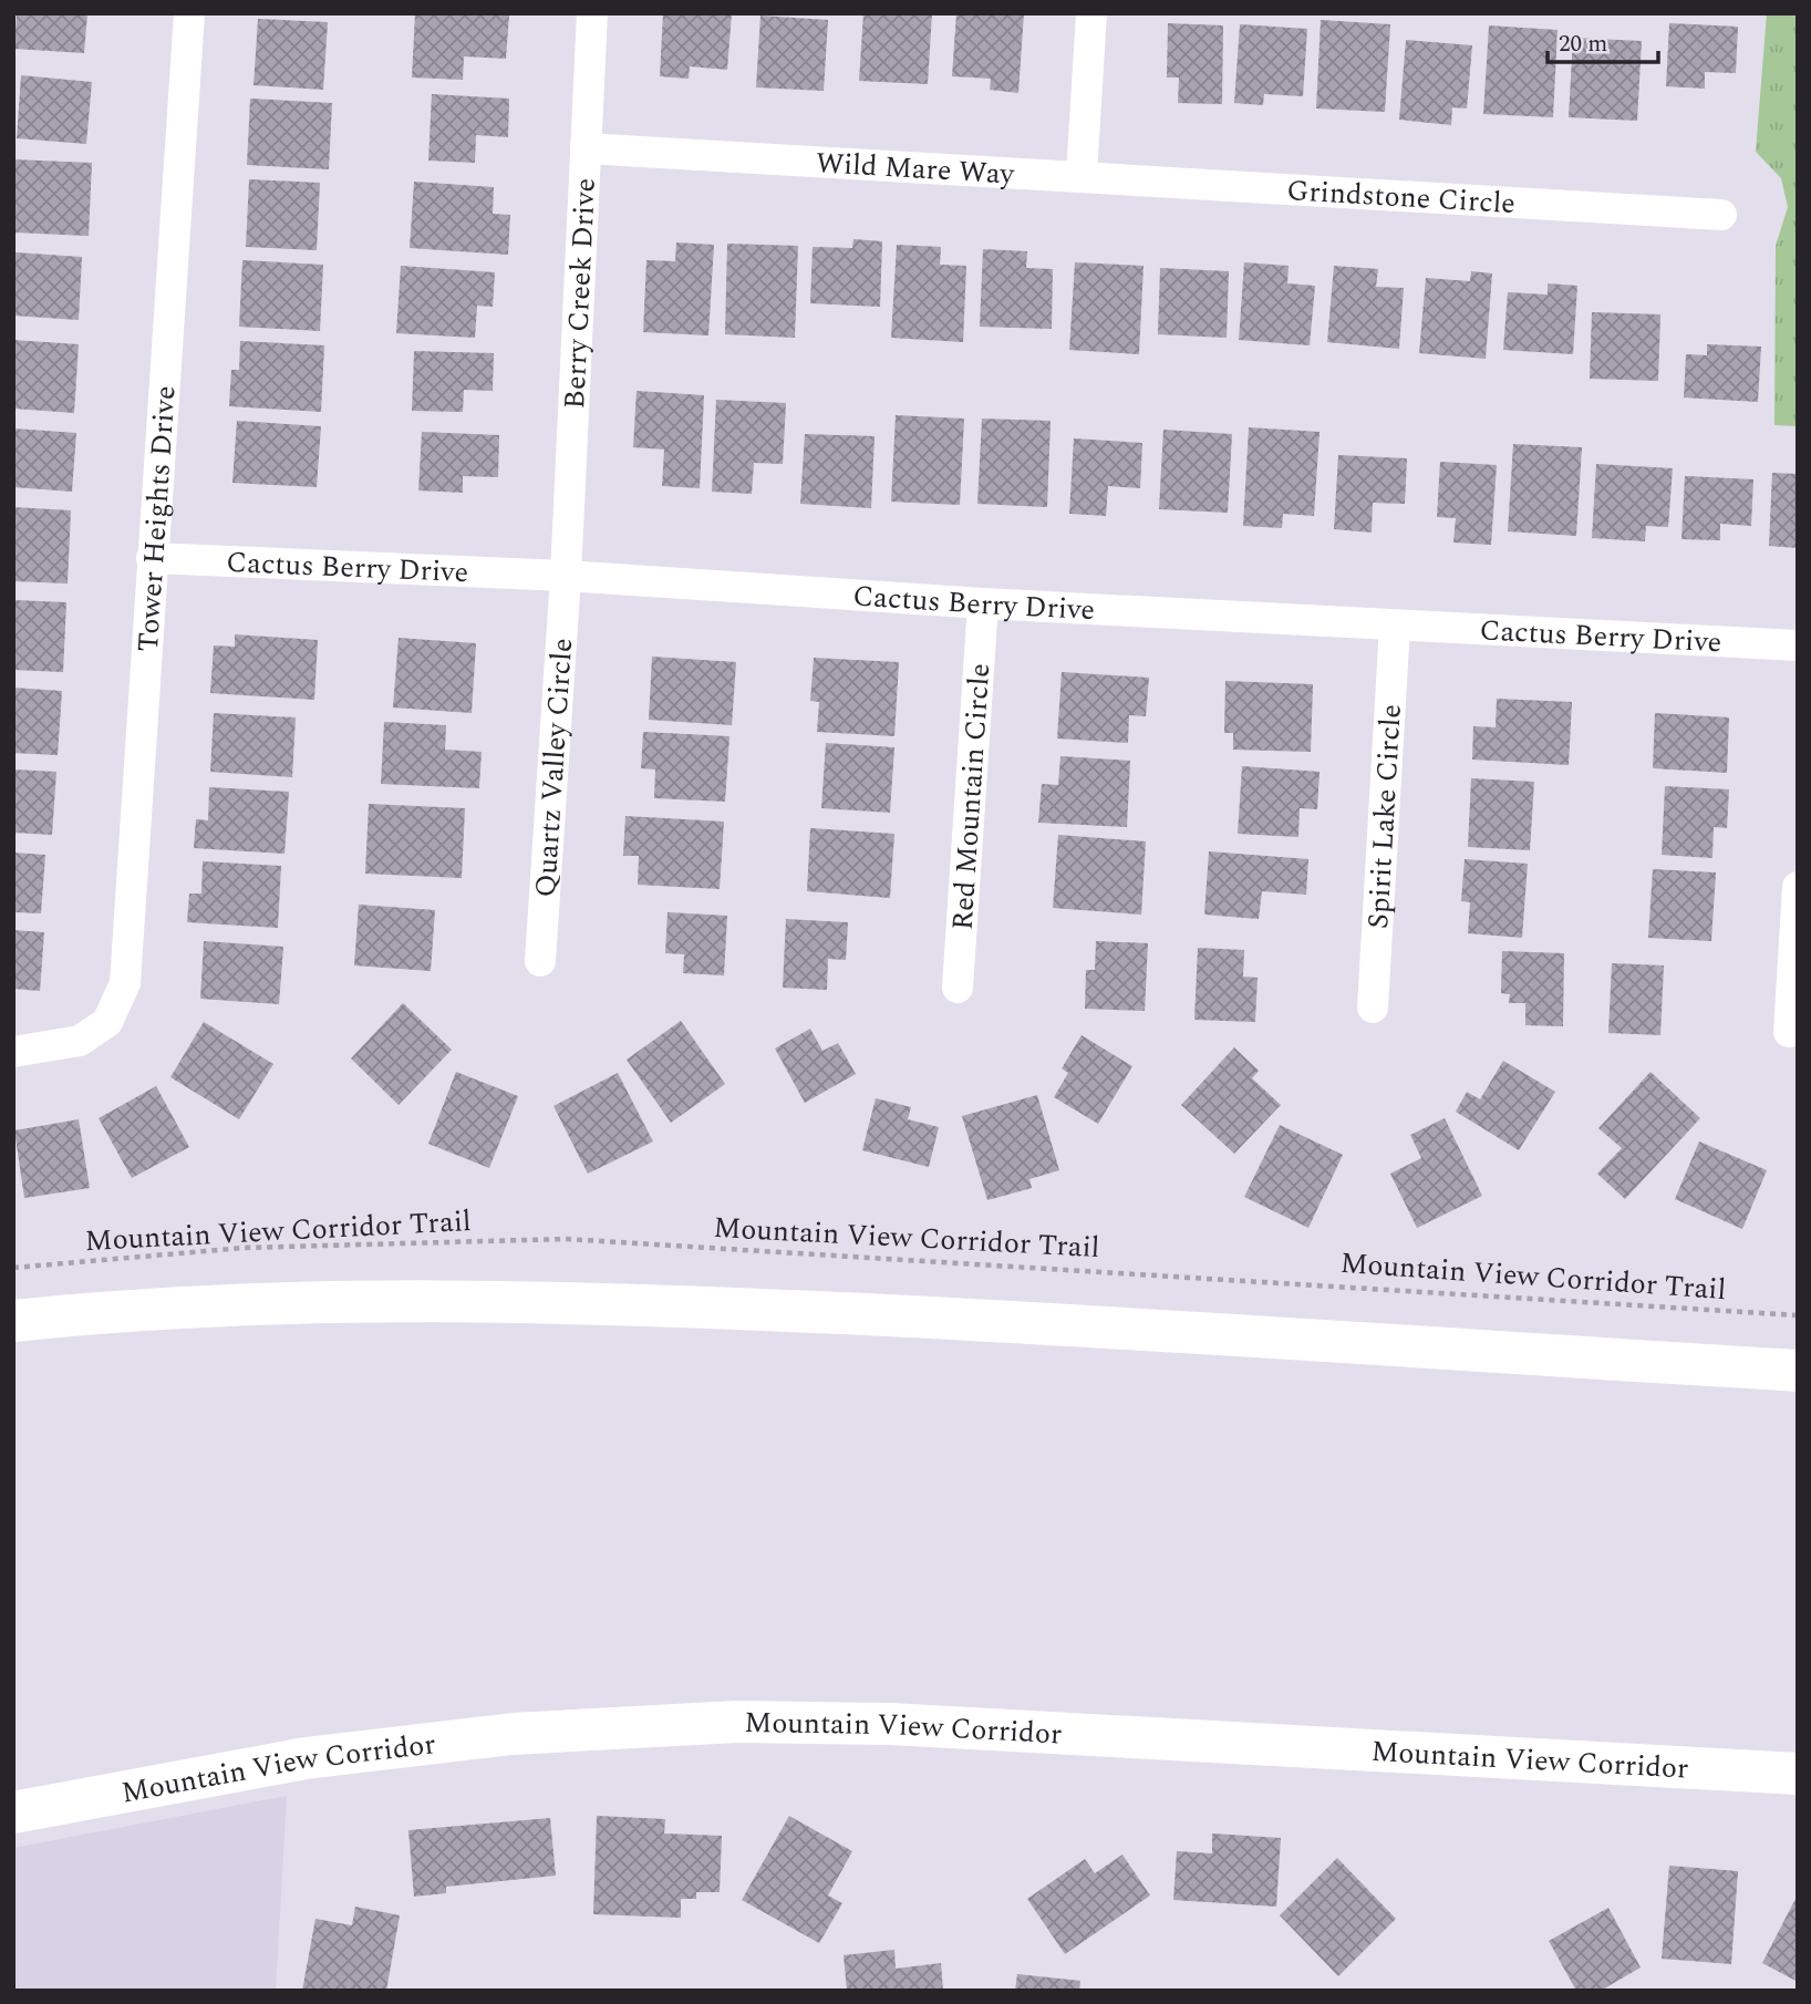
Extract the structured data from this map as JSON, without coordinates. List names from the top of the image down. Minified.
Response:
{"streets":{"highway":["Mountain View Corridor"],"street":["Wild Mare Way","Grindstone Circle","Berry Creek Drive","Tower Heights Drive","Cactus Berry Drive","Quartz Valley Circle","Red Mountain Circle","Spirit Lake Circle"],"path":["Mountain View Corridor Trail"]},"crossings":[["Wild Mare Way","Grindstone Circle"],["Wild Mare Way","Berry Creek Drive"],["Berry Creek Drive","Cactus Berry Drive"],["Berry Creek Drive","Quartz Valley Circle"],["Tower Heights Drive","Cactus Berry Drive"],["Cactus Berry Drive","Quartz Valley Circle"],["Cactus Berry Drive","Red Mountain Circle"],["Cactus Berry Drive","Spirit Lake Circle"]],"scale_bar":"20 m"}
